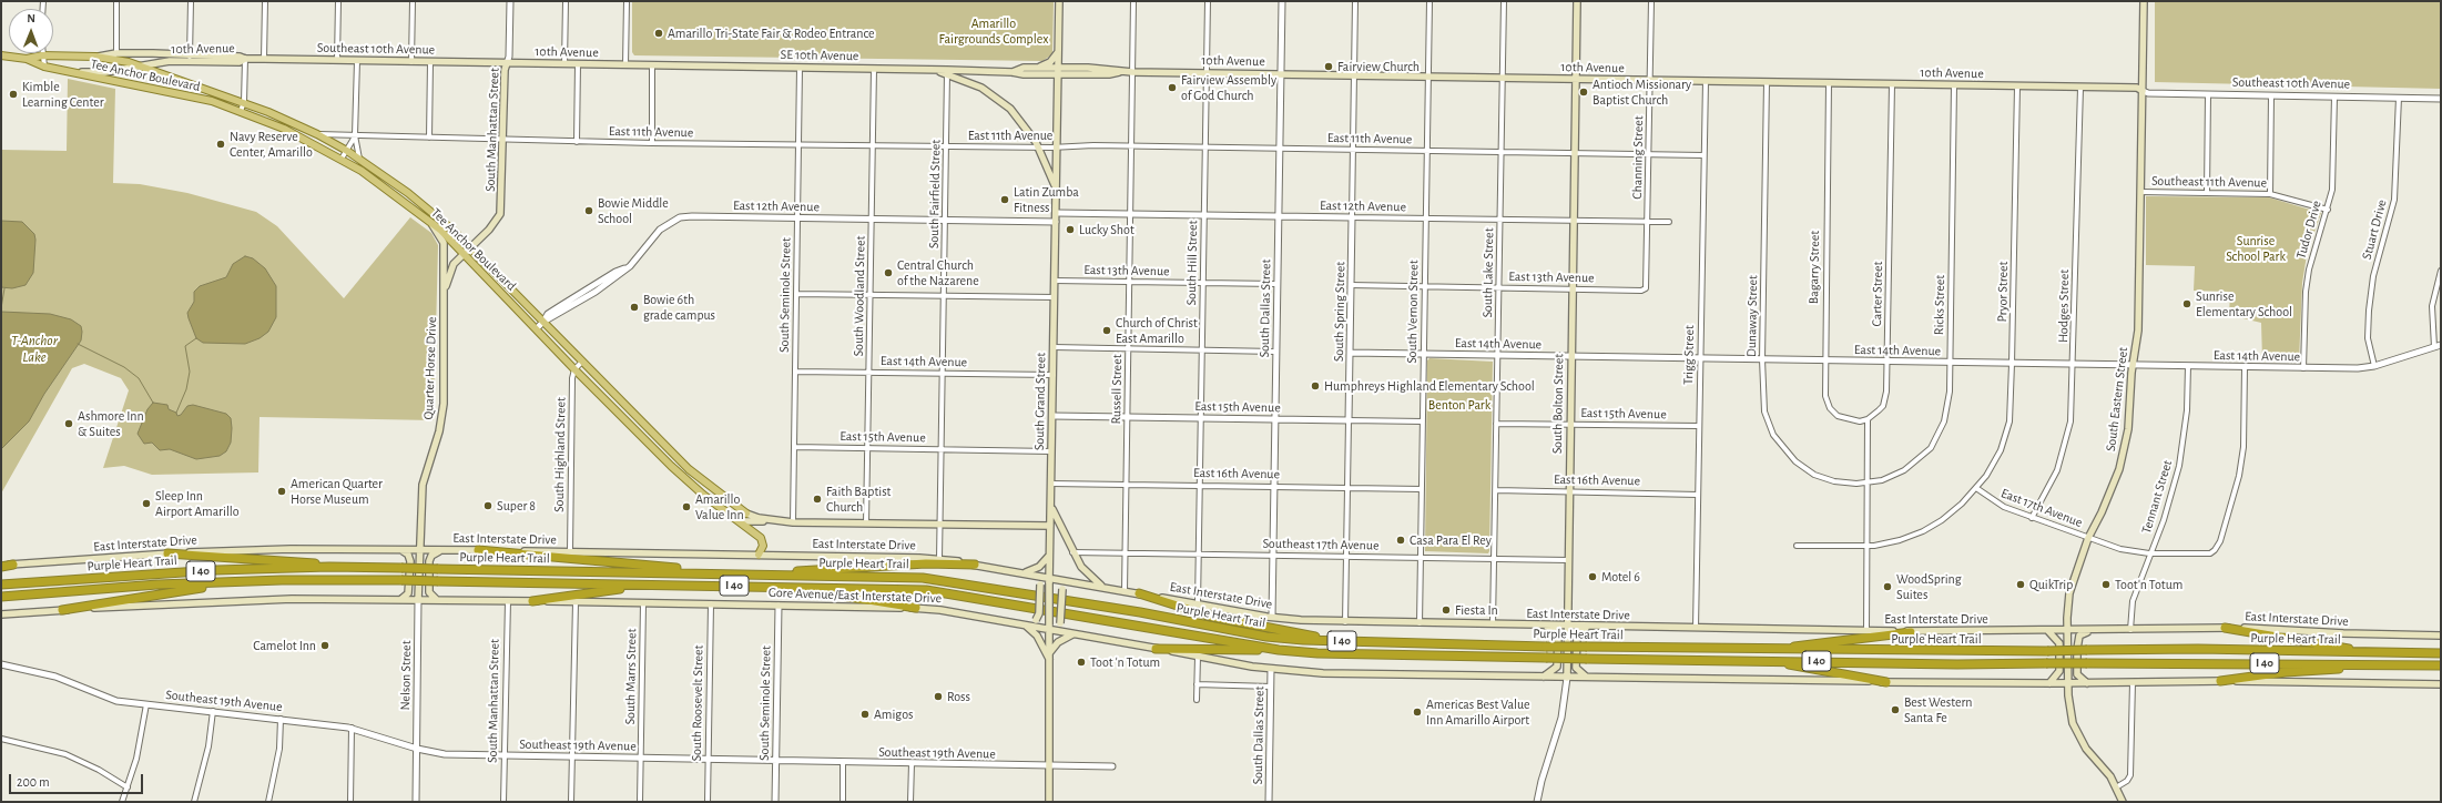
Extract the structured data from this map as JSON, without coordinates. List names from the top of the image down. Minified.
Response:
{"streets":{"highway":["Purple Heart Trail","I 40"],"main road":["10th Avenue","Southeast 10th Avenue","SE 10th Avenue","Tee Anchor Boulevard","South Manhattan Street","Quarter Horse Drive","South Eastern Street","South Grand Street","South Bolton Street","East Interstate Drive","Gore Avenue/East Interstate Drive","Nelson Street"],"street":["East 11th Avenue","Channing Street","Southeast 11th Avenue","South Fairfield Street","East 12th Avenue","Tudor Drive","Stuart Drive","South Hill Street","Bagarry Street","East 13th Avenue","South Lake Street","Pryor Street","Carter Street","South Seminole Street","South Woodland Street","Ricks Street","Hodges Street","South Dallas Street","South Spring Street","South Vernon Street","Dunaway Street","East 14th Avenue","Trigg Street","Russell Street","East 15th Avenue","South Highland Street","East 16th Avenue","Tennant Street","East 17th Avenue","Southeast 17th Avenue","South Marrs Street","Southeast 19th Avenue","South Roosevelt Street"]},"crossings":[["10th Avenue","Southeast 10th Avenue"],["10th Avenue","SE 10th Avenue"],["10th Avenue","Tee Anchor Boulevard"],["10th Avenue","South Manhattan Street"],["10th Avenue","Channing Street"],["10th Avenue","South Hill Street"],["10th Avenue","Bagarry Street"],["10th Avenue","South Lake Street"],["10th Avenue","Pryor Street"],["10th Avenue","Carter Street"],["10th Avenue","Ricks Street"],["10th Avenue","Hodges Street"],["10th Avenue","South Dallas Street"],["10th Avenue","South Spring Street"],["10th Avenue","South Vernon Street"],["10th Avenue","Dunaway Street"],["10th Avenue","Trigg Street"],["10th Avenue","Russell Street"],["10th Avenue","South Eastern Street"],["10th Avenue","South Grand Street"],["10th Avenue","South Bolton Street"],["Southeast 10th Avenue","South Manhattan Street"],["Southeast 10th Avenue","Tudor Drive"],["Southeast 10th Avenue","Stuart Drive"],["Southeast 10th Avenue","South Eastern Street"],["SE 10th Avenue","South Fairfield Street"],["SE 10th Avenue","South Seminole Street"],["SE 10th Avenue","South Woodland Street"],["Tee Anchor Boulevard","South Manhattan Street"],["Tee Anchor Boulevard","East 11th Avenue"],["Tee Anchor Boulevard","East 12th Avenue"],["Tee Anchor Boulevard","South Highland Street"],["Tee Anchor Boulevard","East Interstate Drive"],["South Manhattan Street","East 11th Avenue"],["South Manhattan Street","Gore Avenue/East Interstate Drive"],["South Manhattan Street","Southeast 19th Avenue"],["East 11th Avenue","Channing Street"],["East 11th Avenue","South Fairfield Street"],["East 11th Avenue","South Hill Street"],["East 11th Avenue","South Lake Street"],["East 11th Avenue","South Seminole Street"],["East 11th Avenue","South Woodland Street"],["East 11th Avenue","South Dallas Street"],["East 11th Avenue","South Spring Street"],["East 11th Avenue","South Vernon Street"],["East 11th Avenue","Trigg Street"],["East 11th Avenue","Russell Street"],["East 11th Avenue","South Grand Street"],["East 11th Avenue","South Bolton Street"],["Channing Street","East 12th Avenue"],["Channing Street","East 13th Avenue"],["Southeast 11th Avenue","Tudor Drive"],["Southeast 11th Avenue","South Eastern Street"],["South Fairfield Street","East 12th Avenue"],["South Fairfield Street","East 14th Avenue"],["South Fairfield Street","East 15th Avenue"],["South Fairfield Street","East Interstate Drive"],["East 12th Avenue","South Hill Street"],["East 12th Avenue","South Lake Street"],["East 12th Avenue","South Seminole Street"],["East 12th Avenue","South Woodland Street"],["East 12th Avenue","South Dallas Street"],["East 12th Avenue","South Spring Street"],["East 12th Avenue","South Vernon Street"],["East 12th Avenue","Russell Street"],["East 12th Avenue","South Grand Street"],["East 12th Avenue","South Bolton Street"],["Tudor Drive","East 14th Avenue"],["Stuart Drive","East 14th Avenue"],["South Hill Street","East 13th Avenue"],["South Hill Street","East 15th Avenue"],["South Hill Street","East 16th Avenue"],["South Hill Street","East Interstate Drive"],["South Hill Street","Southeast 17th Avenue"],["Bagarry Street","Carter Street"],["Bagarry Street","East 14th Avenue"],["East 13th Avenue","South Lake Street"],["East 13th Avenue","South Dallas Street"],["East 13th Avenue","South Spring Street"],["East 13th Avenue","South Vernon Street"],["East 13th Avenue","Russell Street"],["East 13th Avenue","South Grand Street"],["East 13th Avenue","South Bolton Street"],["South Lake Street","East 14th Avenue"],["South Lake Street","East 15th Avenue"],["South Lake Street","East 16th Avenue"],["South Lake Street","East Interstate Drive"],["South Lake Street","Southeast 17th Avenue"],["Pryor Street","East 14th Avenue"],["Pryor Street","East 17th Avenue"],["Carter Street","East 14th Avenue"],["South Seminole Street","East 14th Avenue"],["South Seminole Street","East 15th Avenue"],["South Seminole Street","Gore Avenue/East Interstate Drive"],["South Seminole Street","Southeast 19th Avenue"],["South Woodland Street","East 14th Avenue"],["South Woodland Street","East 15th Avenue"],["Ricks Street","Dunaway Street"],["Ricks Street","East 14th Avenue"],["Hodges Street","East 14th Avenue"],["Hodges Street","East 17th Avenue"],["South Dallas Street","East 15th Avenue"],["South Dallas Street","East 16th Avenue"],["South Dallas Street","East Interstate Drive"],["South Dallas Street","Southeast 17th Avenue"],["South Spring Street","East 14th Avenue"],["South Spring Street","East 15th Avenue"],["South Spring Street","East 16th Avenue"],["South Spring Street","East Interstate Drive"],["South Spring Street","Southeast 17th Avenue"],["South Vernon Street","East 14th Avenue"],["South Vernon Street","East 15th Avenue"],["South Vernon Street","East 16th Avenue"],["South Vernon Street","East Interstate Drive"],["South Vernon Street","Southeast 17th Avenue"],["Dunaway Street","East 14th Avenue"],["East 14th Avenue","Trigg Street"],["East 14th Avenue","South Eastern Street"],["East 14th Avenue","South Grand Street"],["East 14th Avenue","South Bolton Street"],["East 14th Avenue","Tennant Street"],["East 14th Avenue","East 17th Avenue"],["Trigg Street","East 15th Avenue"],["Trigg Street","East 16th Avenue"],["Trigg Street","East Interstate Drive"],["Quarter Horse Drive","East Interstate Drive"],["Quarter Horse Drive","Nelson Street"],["Russell Street","East 15th Avenue"],["Russell Street","East 16th Avenue"],["Russell Street","East Interstate Drive"],["Russell Street","Southeast 17th Avenue"],["South Eastern Street","East 17th Avenue"],["South Eastern Street","East Interstate Drive"],["South Grand Street","East 15th Avenue"],["South Grand Street","East 16th Avenue"],["South Grand Street","East Interstate Drive"],["South Grand Street","Gore Avenue/East Interstate Drive"],["South Grand Street","Southeast 19th Avenue"],["South Bolton Street","East 15th Avenue"],["South Bolton Street","East 16th Avenue"],["South Bolton Street","East Interstate Drive"],["South Bolton Street","Southeast 17th Avenue"],["South Highland Street","East Interstate Drive"],["Tennant Street","East 17th Avenue"],["Tennant Street","East Interstate Drive"],["East Interstate Drive","Nelson Street"],["Gore Avenue/East Interstate Drive","Nelson Street"],["Gore Avenue/East Interstate Drive","South Marrs Street"],["Gore Avenue/East Interstate Drive","South Roosevelt Street"],["Nelson Street","Southeast 19th Avenue"],["South Marrs Street","Southeast 19th Avenue"],["Southeast 19th Avenue","South Roosevelt Street"]],"water":["T-Anchor Lake"],"parks":["Amarillo Fairgrounds Complex","Sunrise School Park","Benton Park"],"places":["Amarillo Tri-State Fair & Rodeo Entrance","Fairview Church","Fairview Assembly of God Church","Antioch Missionary Baptist Church","Kimble Learning Center","Navy Reserve Center, Amarillo","Latin Zumba Fitness","Bowie Middle School","Lucky Shot","Central Church of the Nazarene","Sunrise Elementary School","Bowie 6th grade campus","Church of Christ East Amarillo","Humphreys Highland Elementary School","Ashmore Inn & Suites","American Quarter Horse Museum","Faith Baptist Church","Sleep Inn Airport Amarillo","Super 8","Amarillo Value Inn","Casa Para El Rey","Motel 6","QuikTrip","Toot'n Totum","WoodSpring Suites","Fiesta In","Camelot Inn","Toot 'n Totum","Ross","Best Western Santa Fe","Americas Best Value Inn Amarillo Airport","Amigos"],"scale_bar":"200 m","north":"top"}
